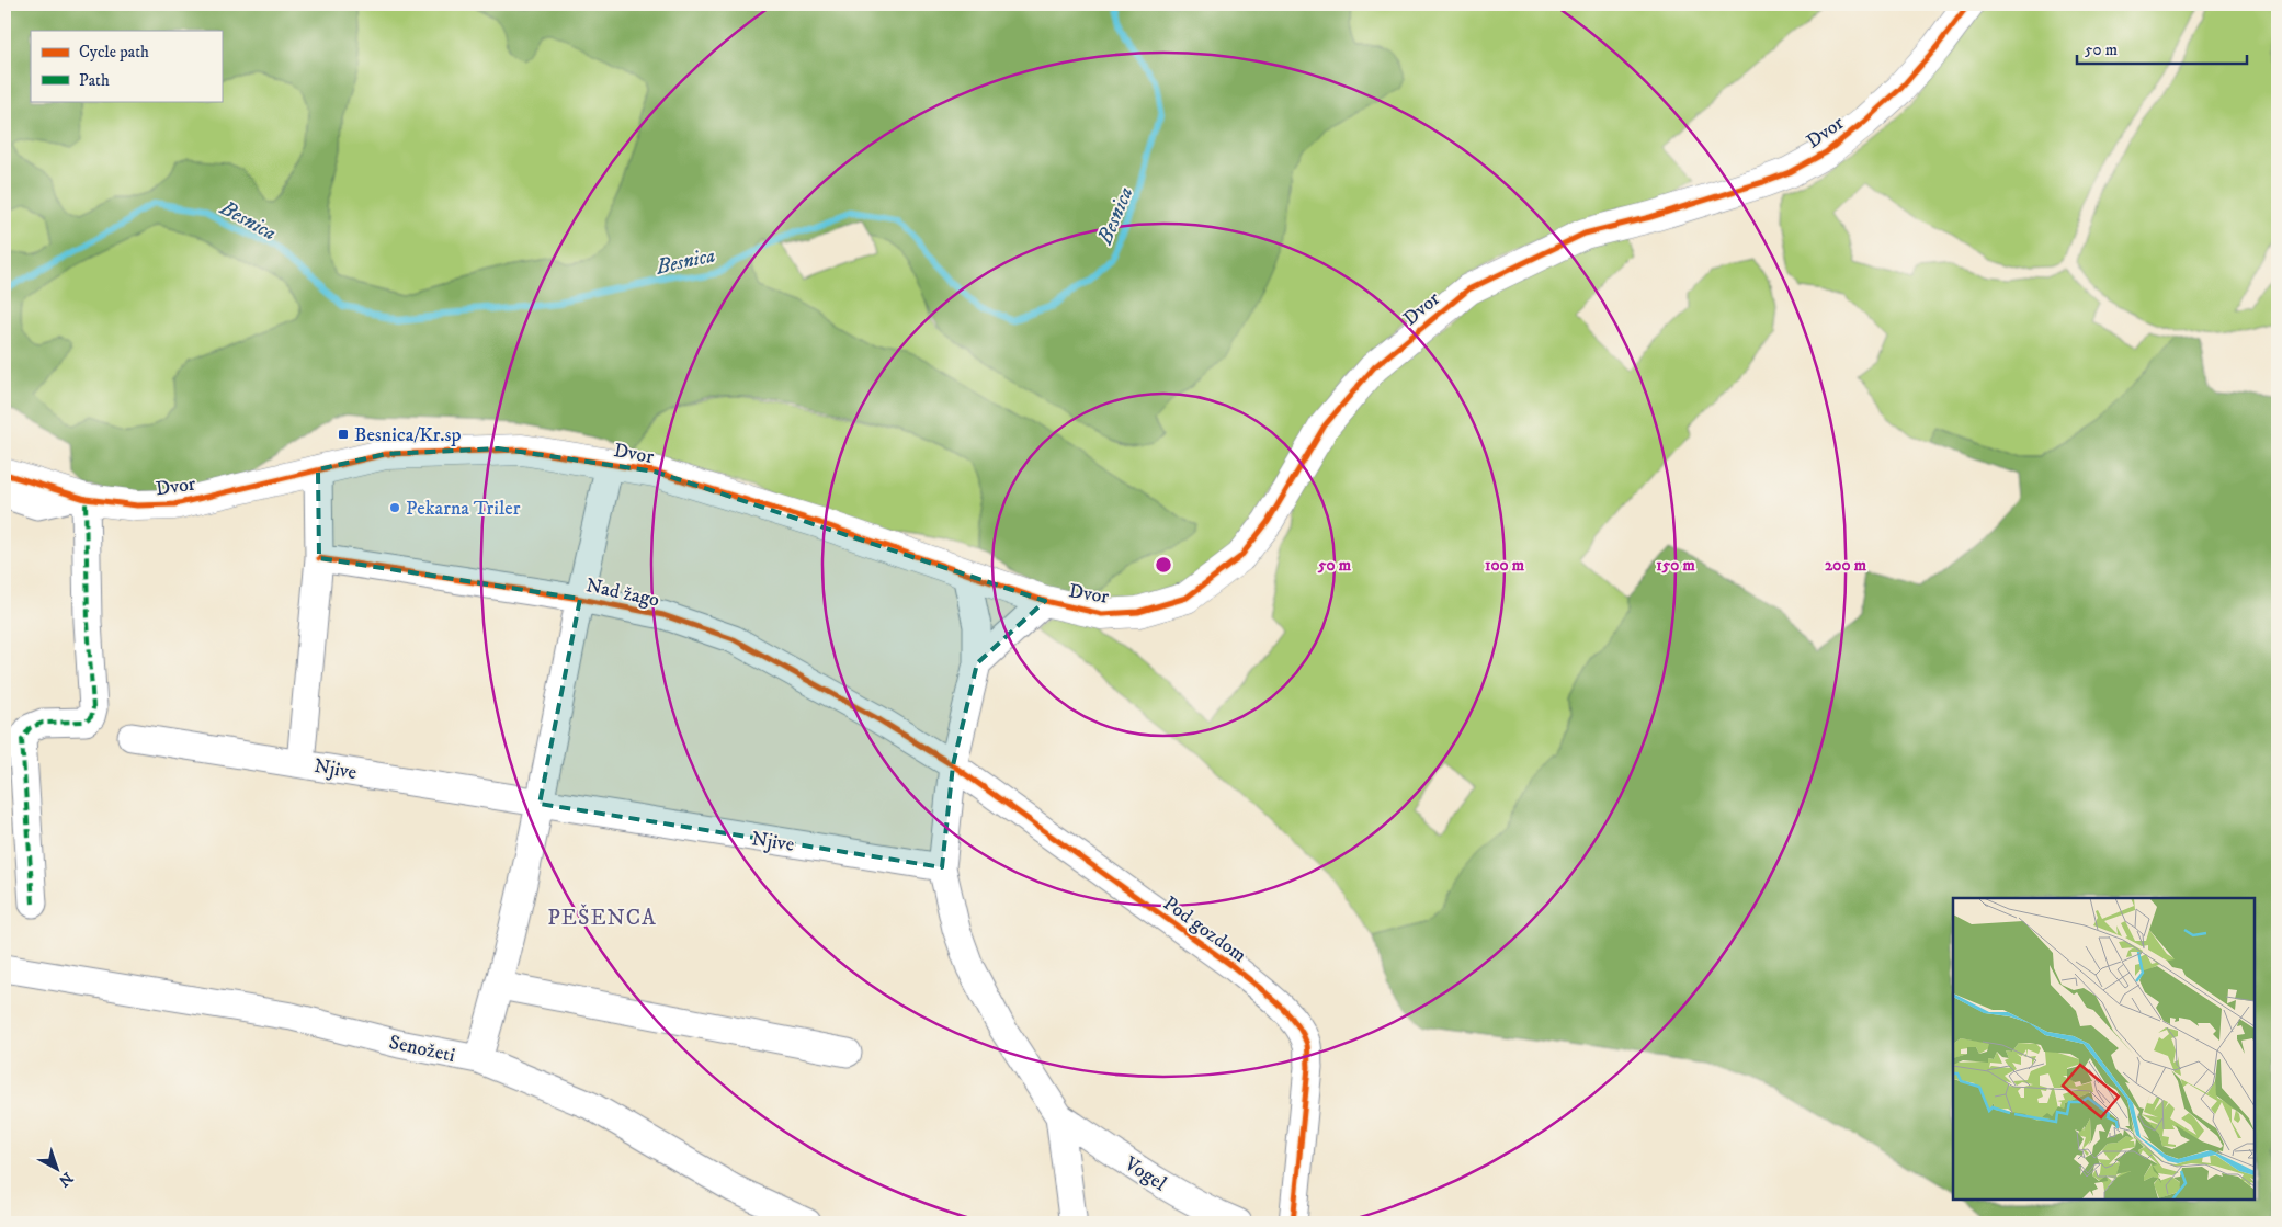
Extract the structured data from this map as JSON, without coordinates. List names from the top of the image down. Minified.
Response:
{"streets":{"street":["Dvor","Nad žago","Njive","Pod gozdom","Senožeti","Vogel"]},"crossings":[["Dvor","Nad žago"],["Nad žago","Njive"],["Nad žago","Pod gozdom"]],"districts":["PEŠENCA"],"water":["Besnica"],"places":{"transit":["Besnica/Kr.sp"],"other":["Pekarna Triler"]},"legend":["Cycle path","Path"],"scale_bar":"50 m","north":"bottom right","rings":["50 m","100 m","150 m","200 m"]}
